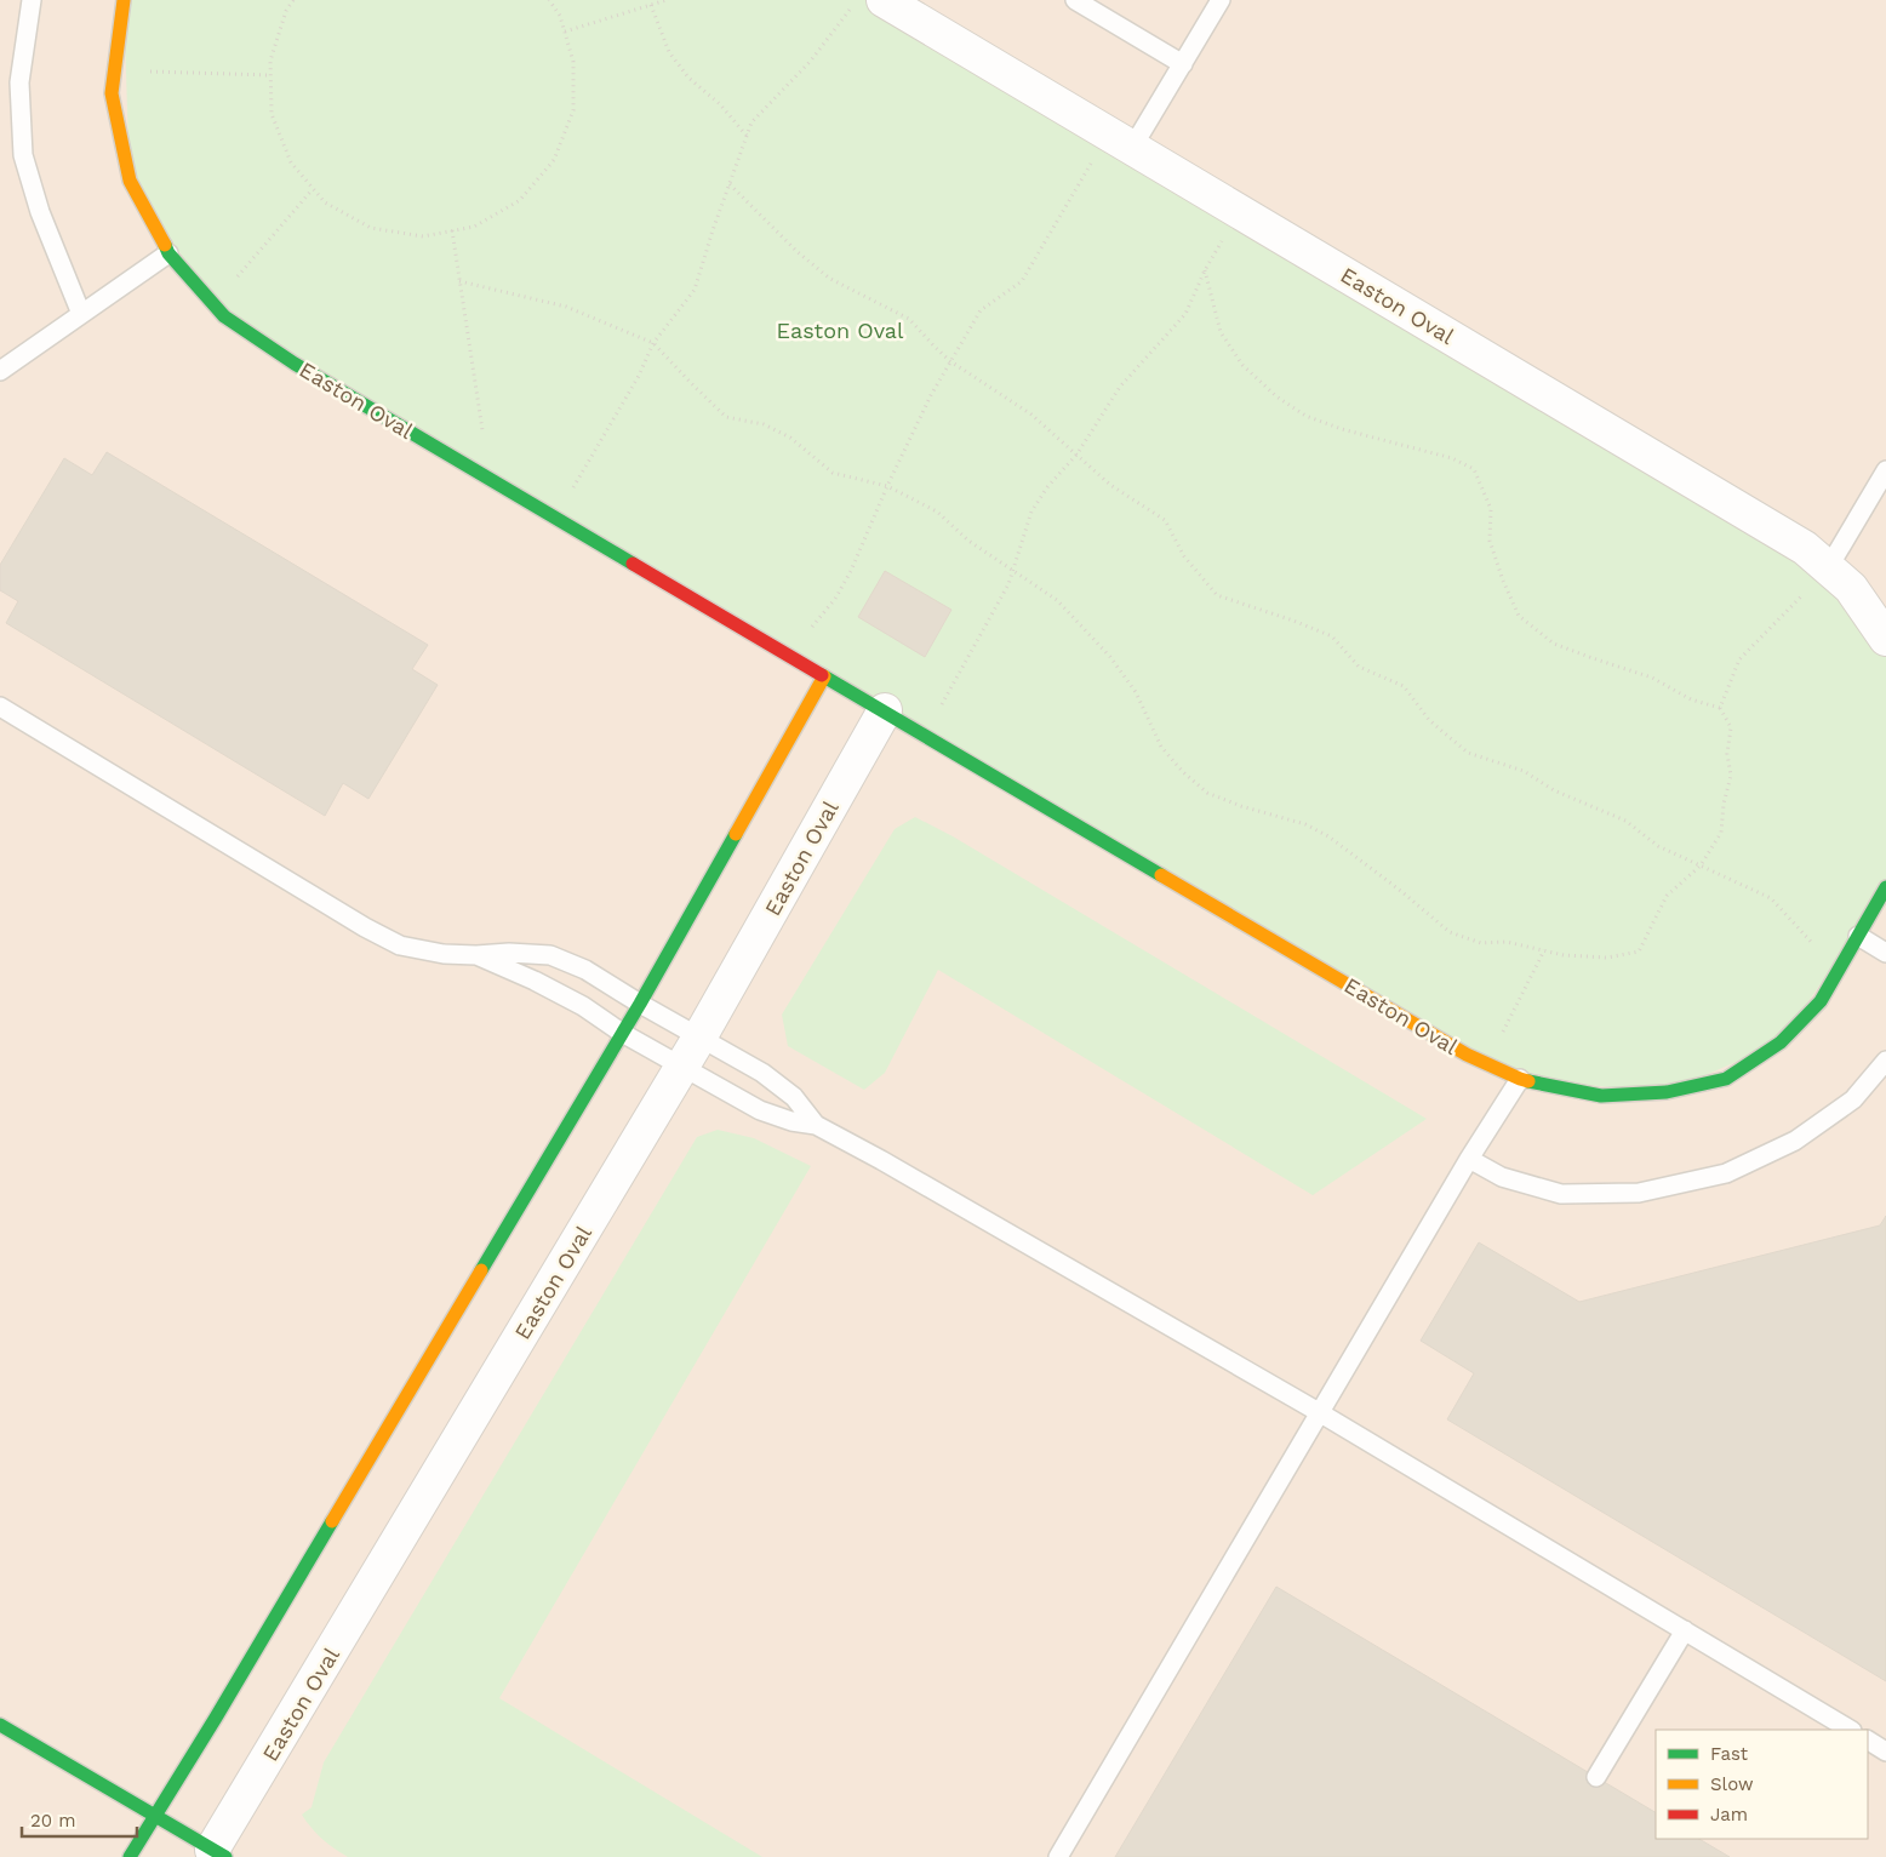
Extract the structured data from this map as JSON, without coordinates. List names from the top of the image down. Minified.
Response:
{"streets":{"street":["Easton Oval"]},"parks":["Easton Oval"],"legend":["Fast","Slow","Jam"],"scale_bar":"20 m"}
